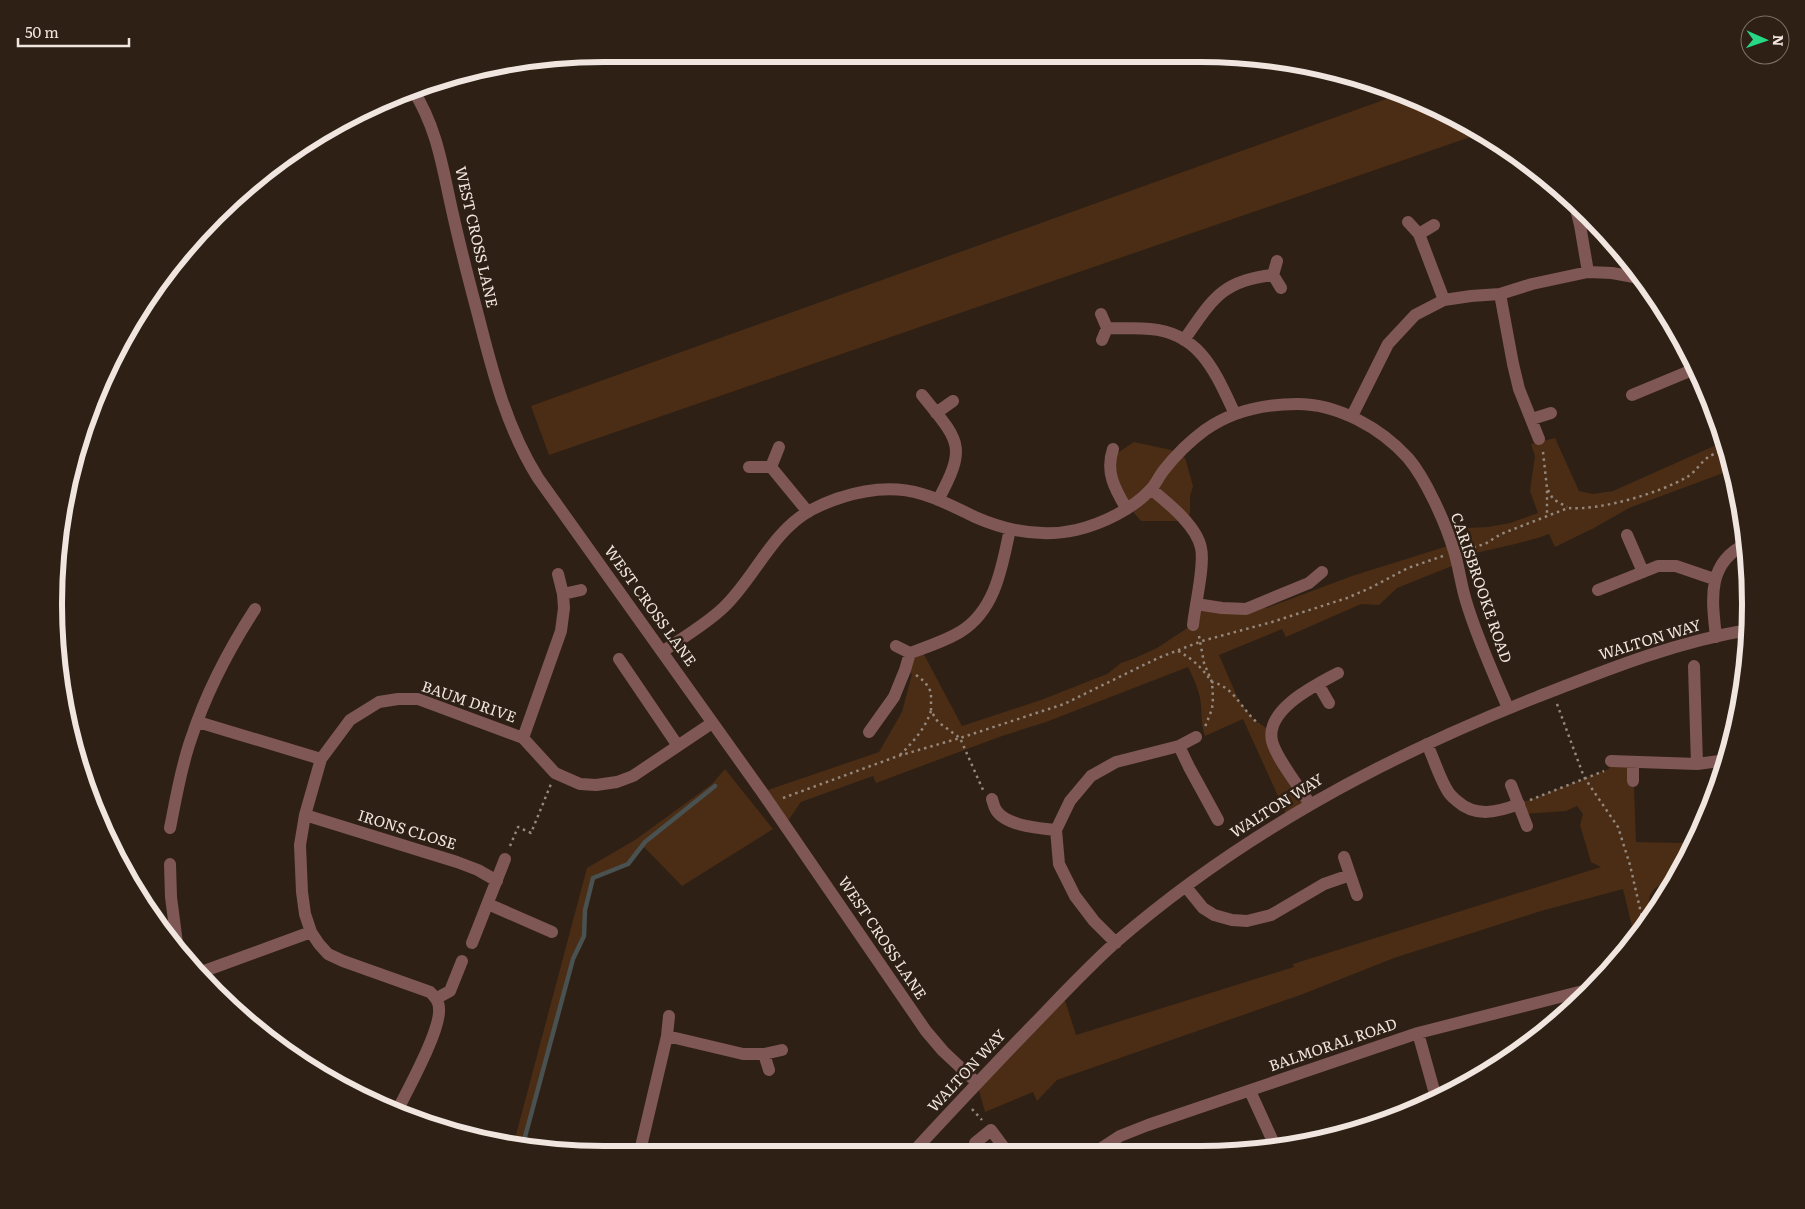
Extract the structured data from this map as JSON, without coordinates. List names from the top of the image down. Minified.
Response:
{"streets":{"street":["WEST CROSS LANE","CARISBROOKE ROAD","WALTON WAY","BAUM DRIVE","IRONS CLOSE","BALMORAL ROAD"]},"crossings":[["WEST CROSS LANE","CARISBROOKE ROAD"],["WEST CROSS LANE","WALTON WAY"],["WEST CROSS LANE","BAUM DRIVE"],["CARISBROOKE ROAD","WALTON WAY"],["BAUM DRIVE","IRONS CLOSE"]],"scale_bar":"50 m","north":"right"}
